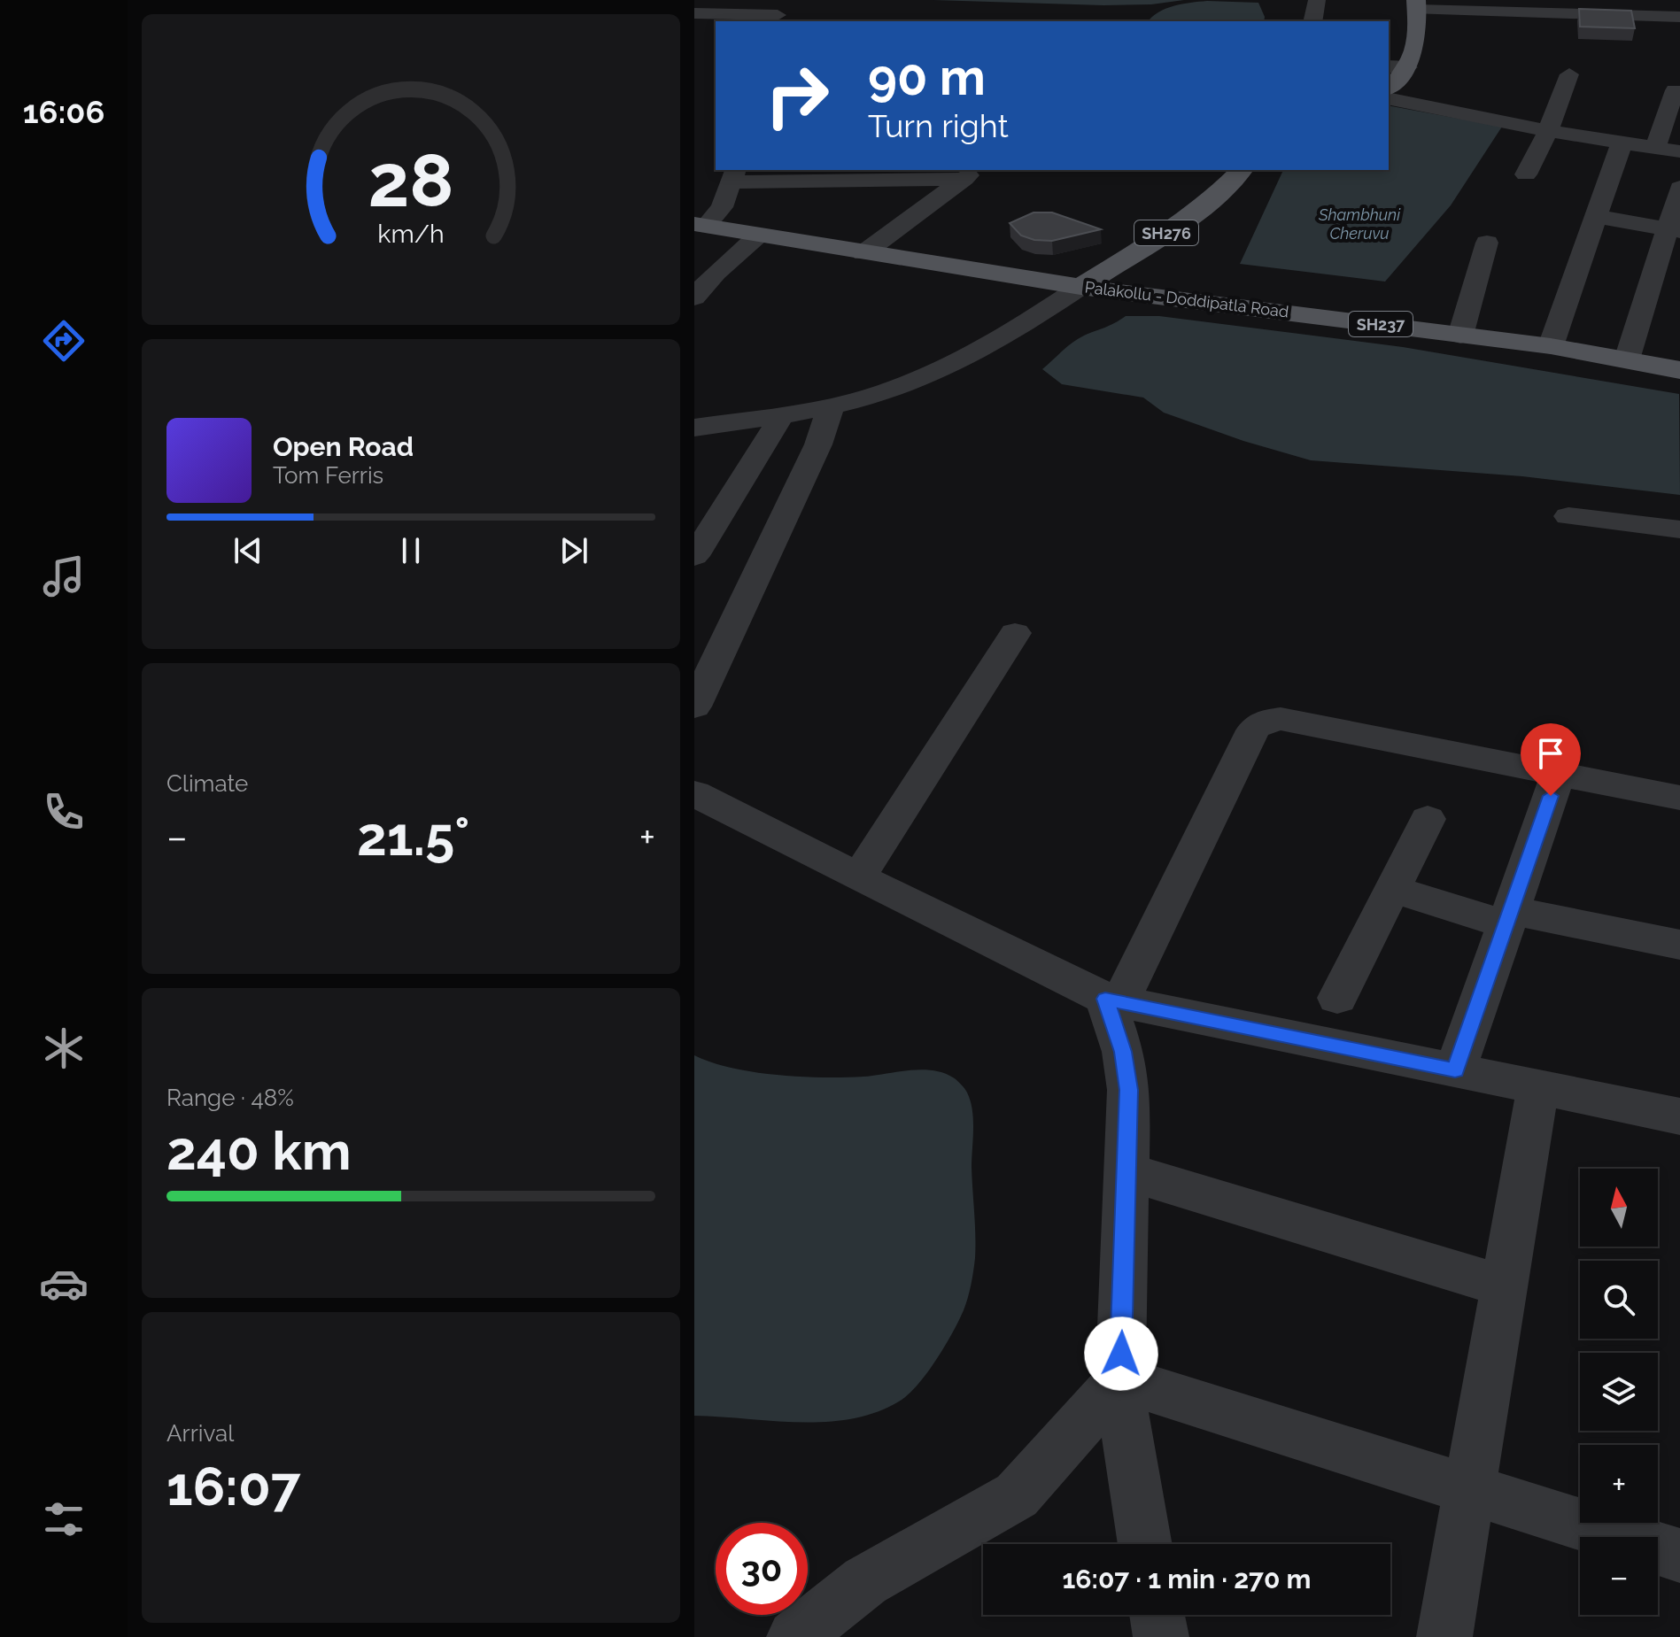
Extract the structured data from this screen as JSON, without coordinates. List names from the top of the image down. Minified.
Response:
{"streets":{"main road":["SH276","Palakollu - Doddipatla Road","SH237"]},"crossings":[["SH276","Palakollu - Doddipatla Road"]],"water":["Shambhuni Cheruvu"],"north":"top","page":{"tabs":"16:06","turn":["90 m","Turn right"],"song":["Open Road","Tom Ferris"],"tile":["Climate",["Range · 48%","240 km"],["Arrival","16:07"]],"heat":["−","21.5°","+"],"map_buttons":["+","−"],"limit":"30","trip":"16:07 · 1 min · 270 m","gauge":["28","km/h"]}}
